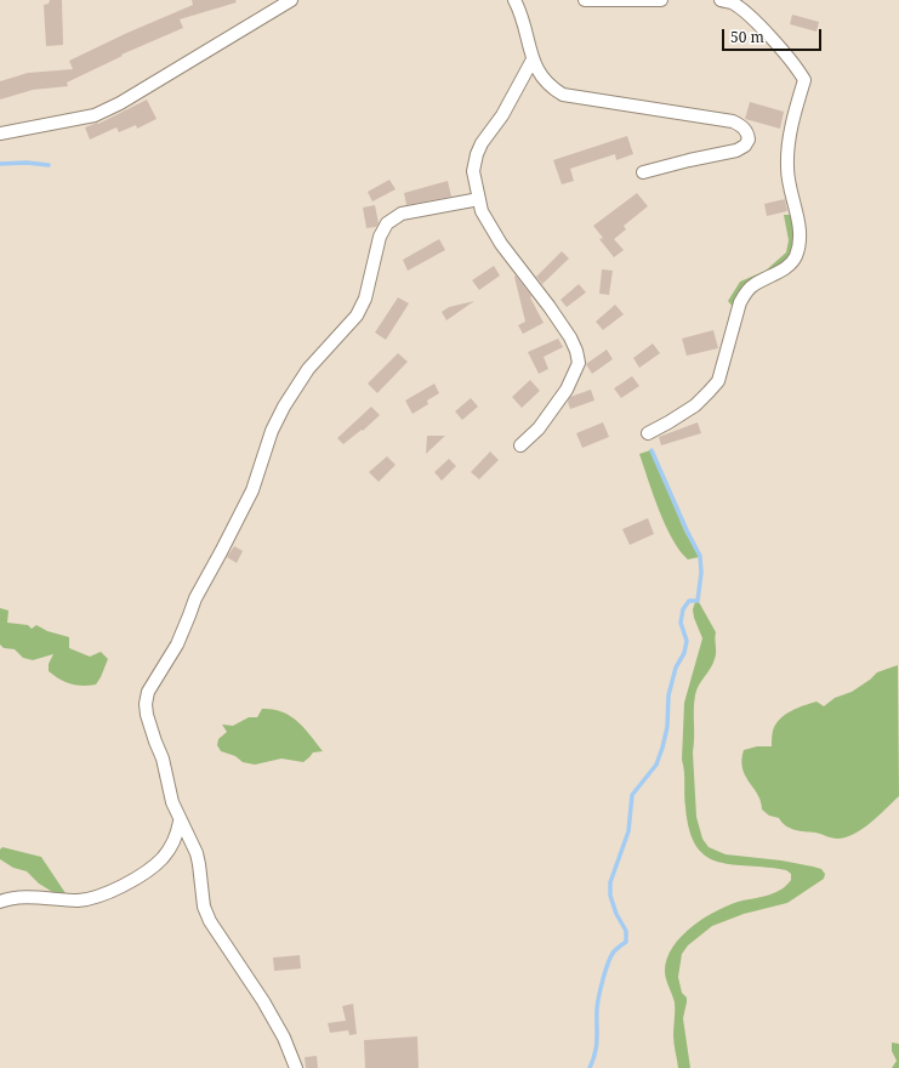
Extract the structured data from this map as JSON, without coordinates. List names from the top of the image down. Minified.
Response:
{"scale_bar":"50 m"}
